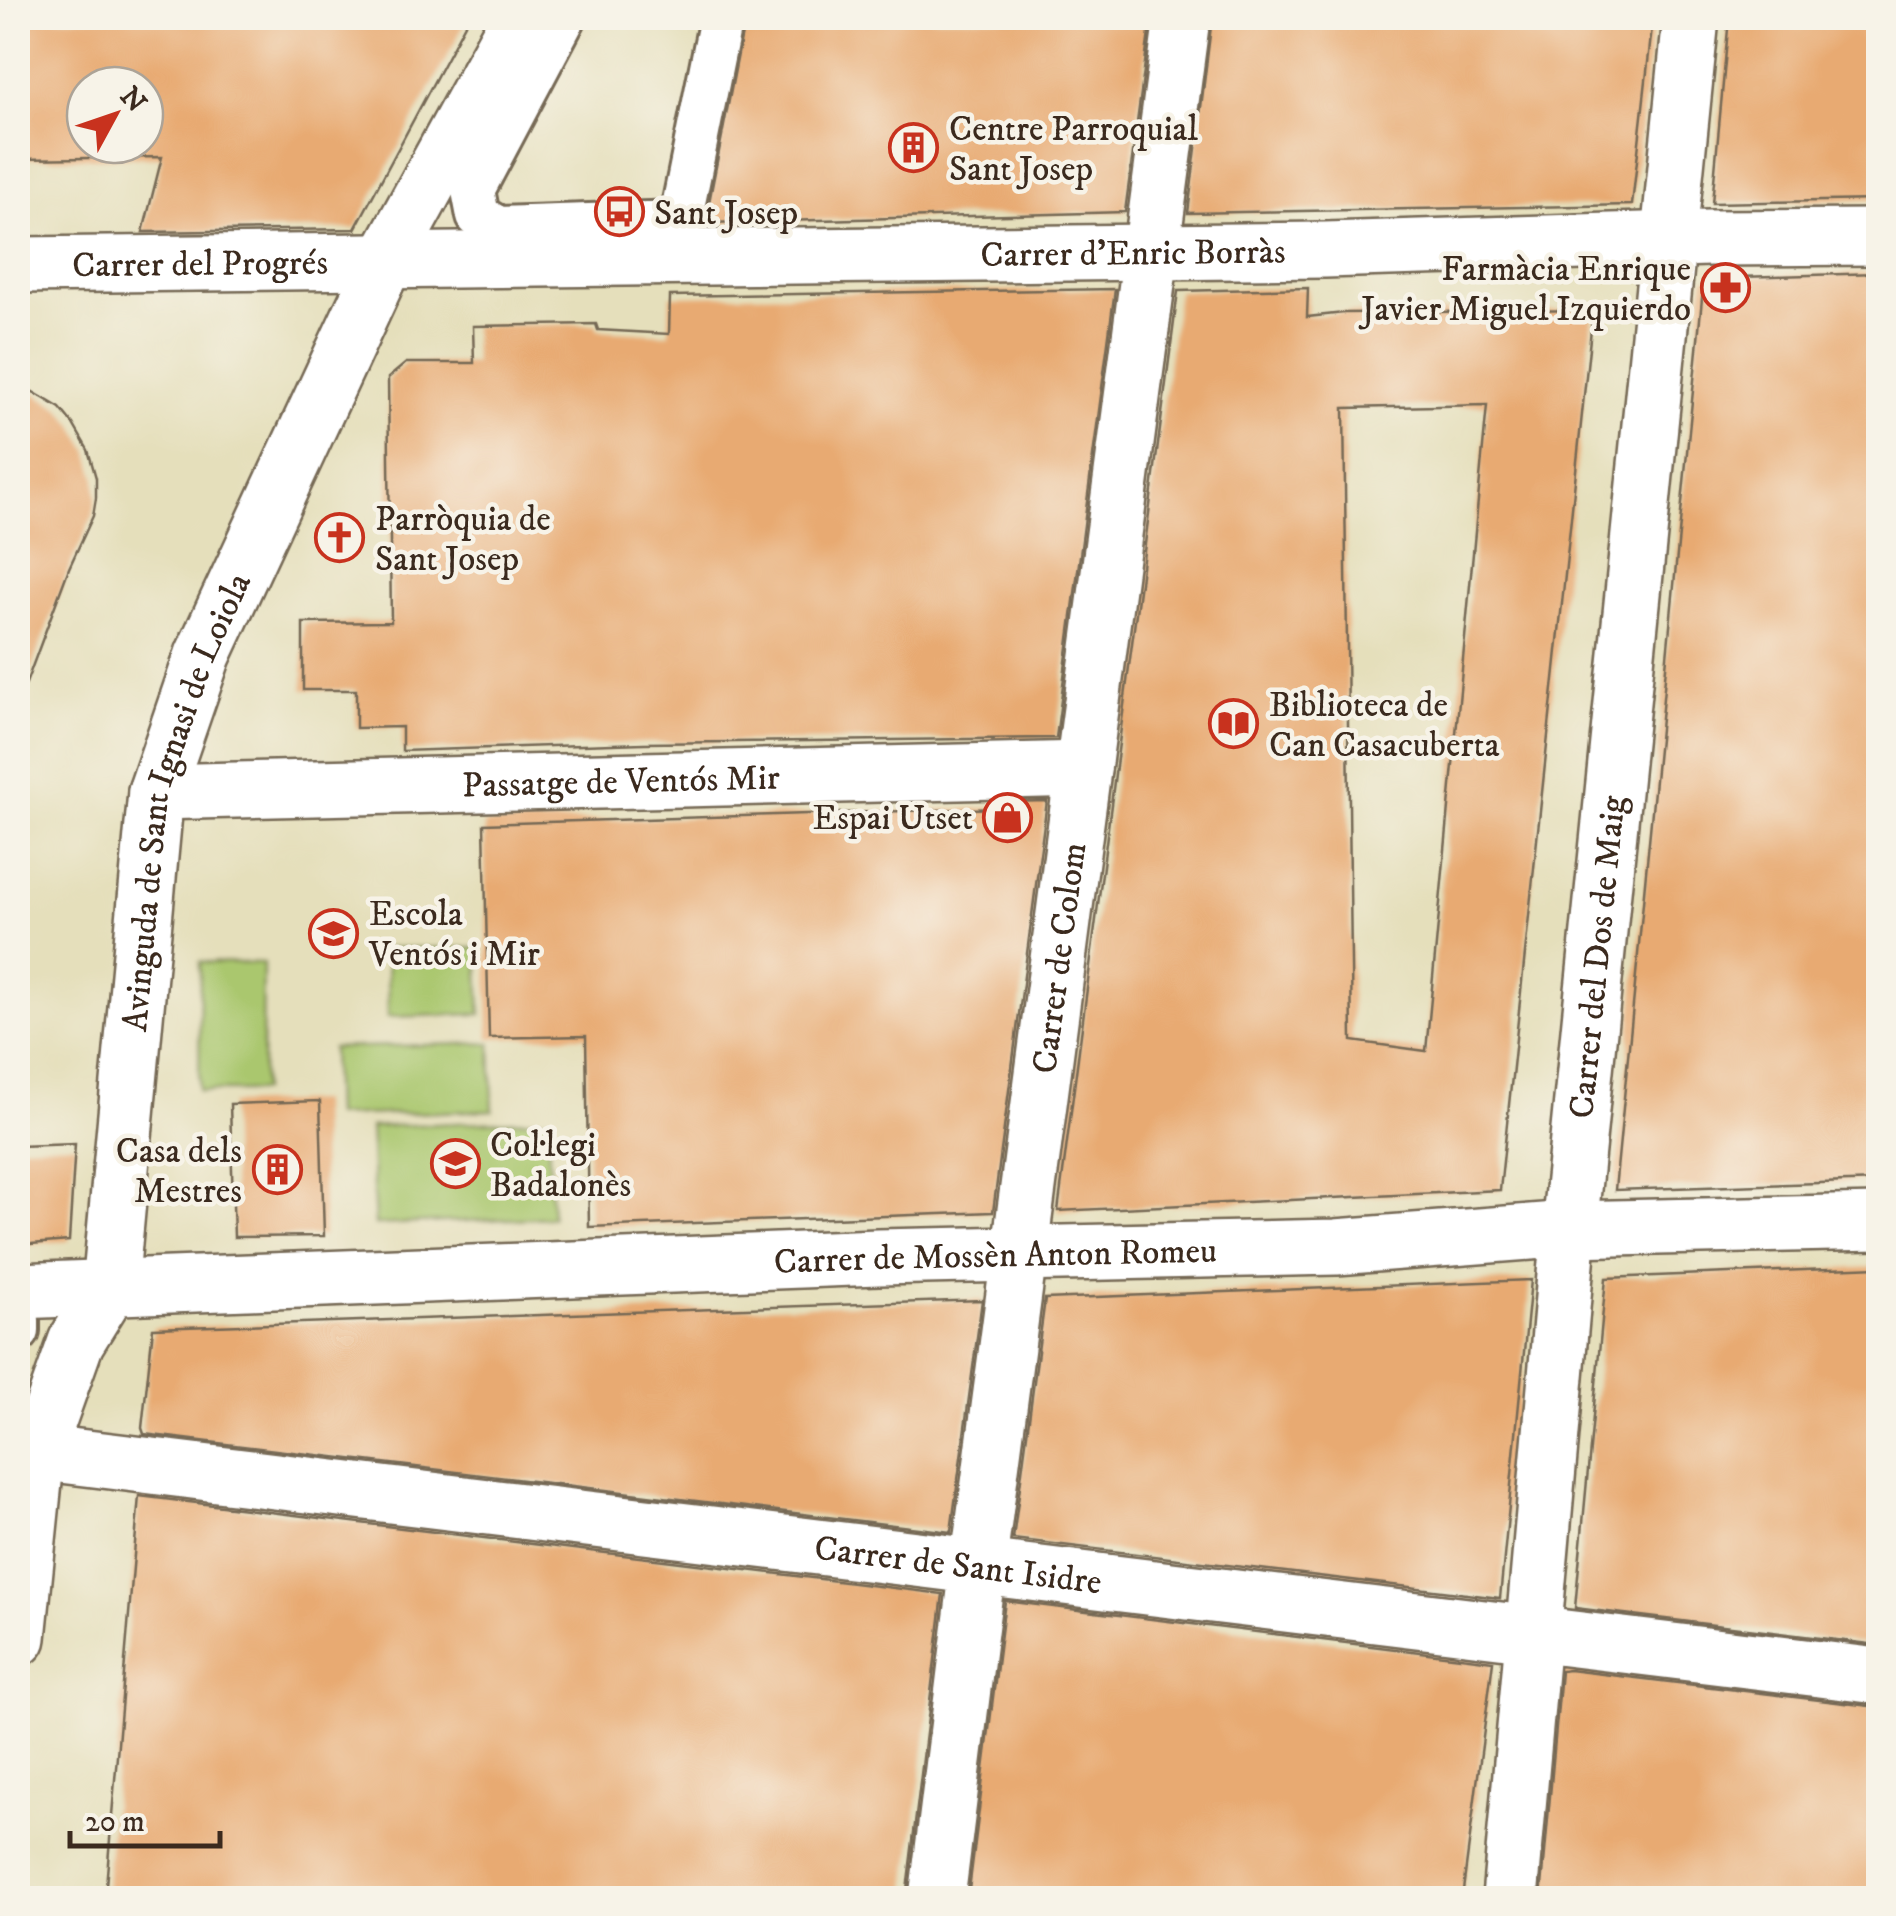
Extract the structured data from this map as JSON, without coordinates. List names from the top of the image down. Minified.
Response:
{"streets":{"street":["Carrer d'Enric Borràs","Carrer del Progrés","Passatge de Ventós Mir","Avinguda de Sant Ignasi de Loiola","Carrer de Colom","Carrer del Dos de Maig","Carrer de Mossèn Anton Romeu","Carrer de Sant Isidre"]},"crossings":[["Carrer d'Enric Borràs","Carrer del Progrés"],["Carrer d'Enric Borràs","Avinguda de Sant Ignasi de Loiola"],["Carrer d'Enric Borràs","Carrer de Colom"],["Carrer d'Enric Borràs","Carrer del Dos de Maig"],["Carrer del Progrés","Avinguda de Sant Ignasi de Loiola"],["Passatge de Ventós Mir","Avinguda de Sant Ignasi de Loiola"],["Passatge de Ventós Mir","Carrer de Colom"],["Avinguda de Sant Ignasi de Loiola","Carrer de Mossèn Anton Romeu"],["Avinguda de Sant Ignasi de Loiola","Carrer de Sant Isidre"],["Carrer de Colom","Carrer de Mossèn Anton Romeu"],["Carrer de Colom","Carrer de Sant Isidre"],["Carrer del Dos de Maig","Carrer de Mossèn Anton Romeu"],["Carrer del Dos de Maig","Carrer de Sant Isidre"]],"places":{"building":["Centre Parroquial Sant Josep","Casa dels Mestres"],"bus stop":["Sant Josep"],"pharmacy":["Farmàcia Enrique Javier Miguel Izquierdo"],"church":["Parròquia de Sant Josep"],"library":["Biblioteca de Can Casacuberta"],"shop":["Espai Utset"],"school or university":["Escola Ventós i Mir","Col·legi Badalonès"]},"scale_bar":"20 m","north":"top right"}
